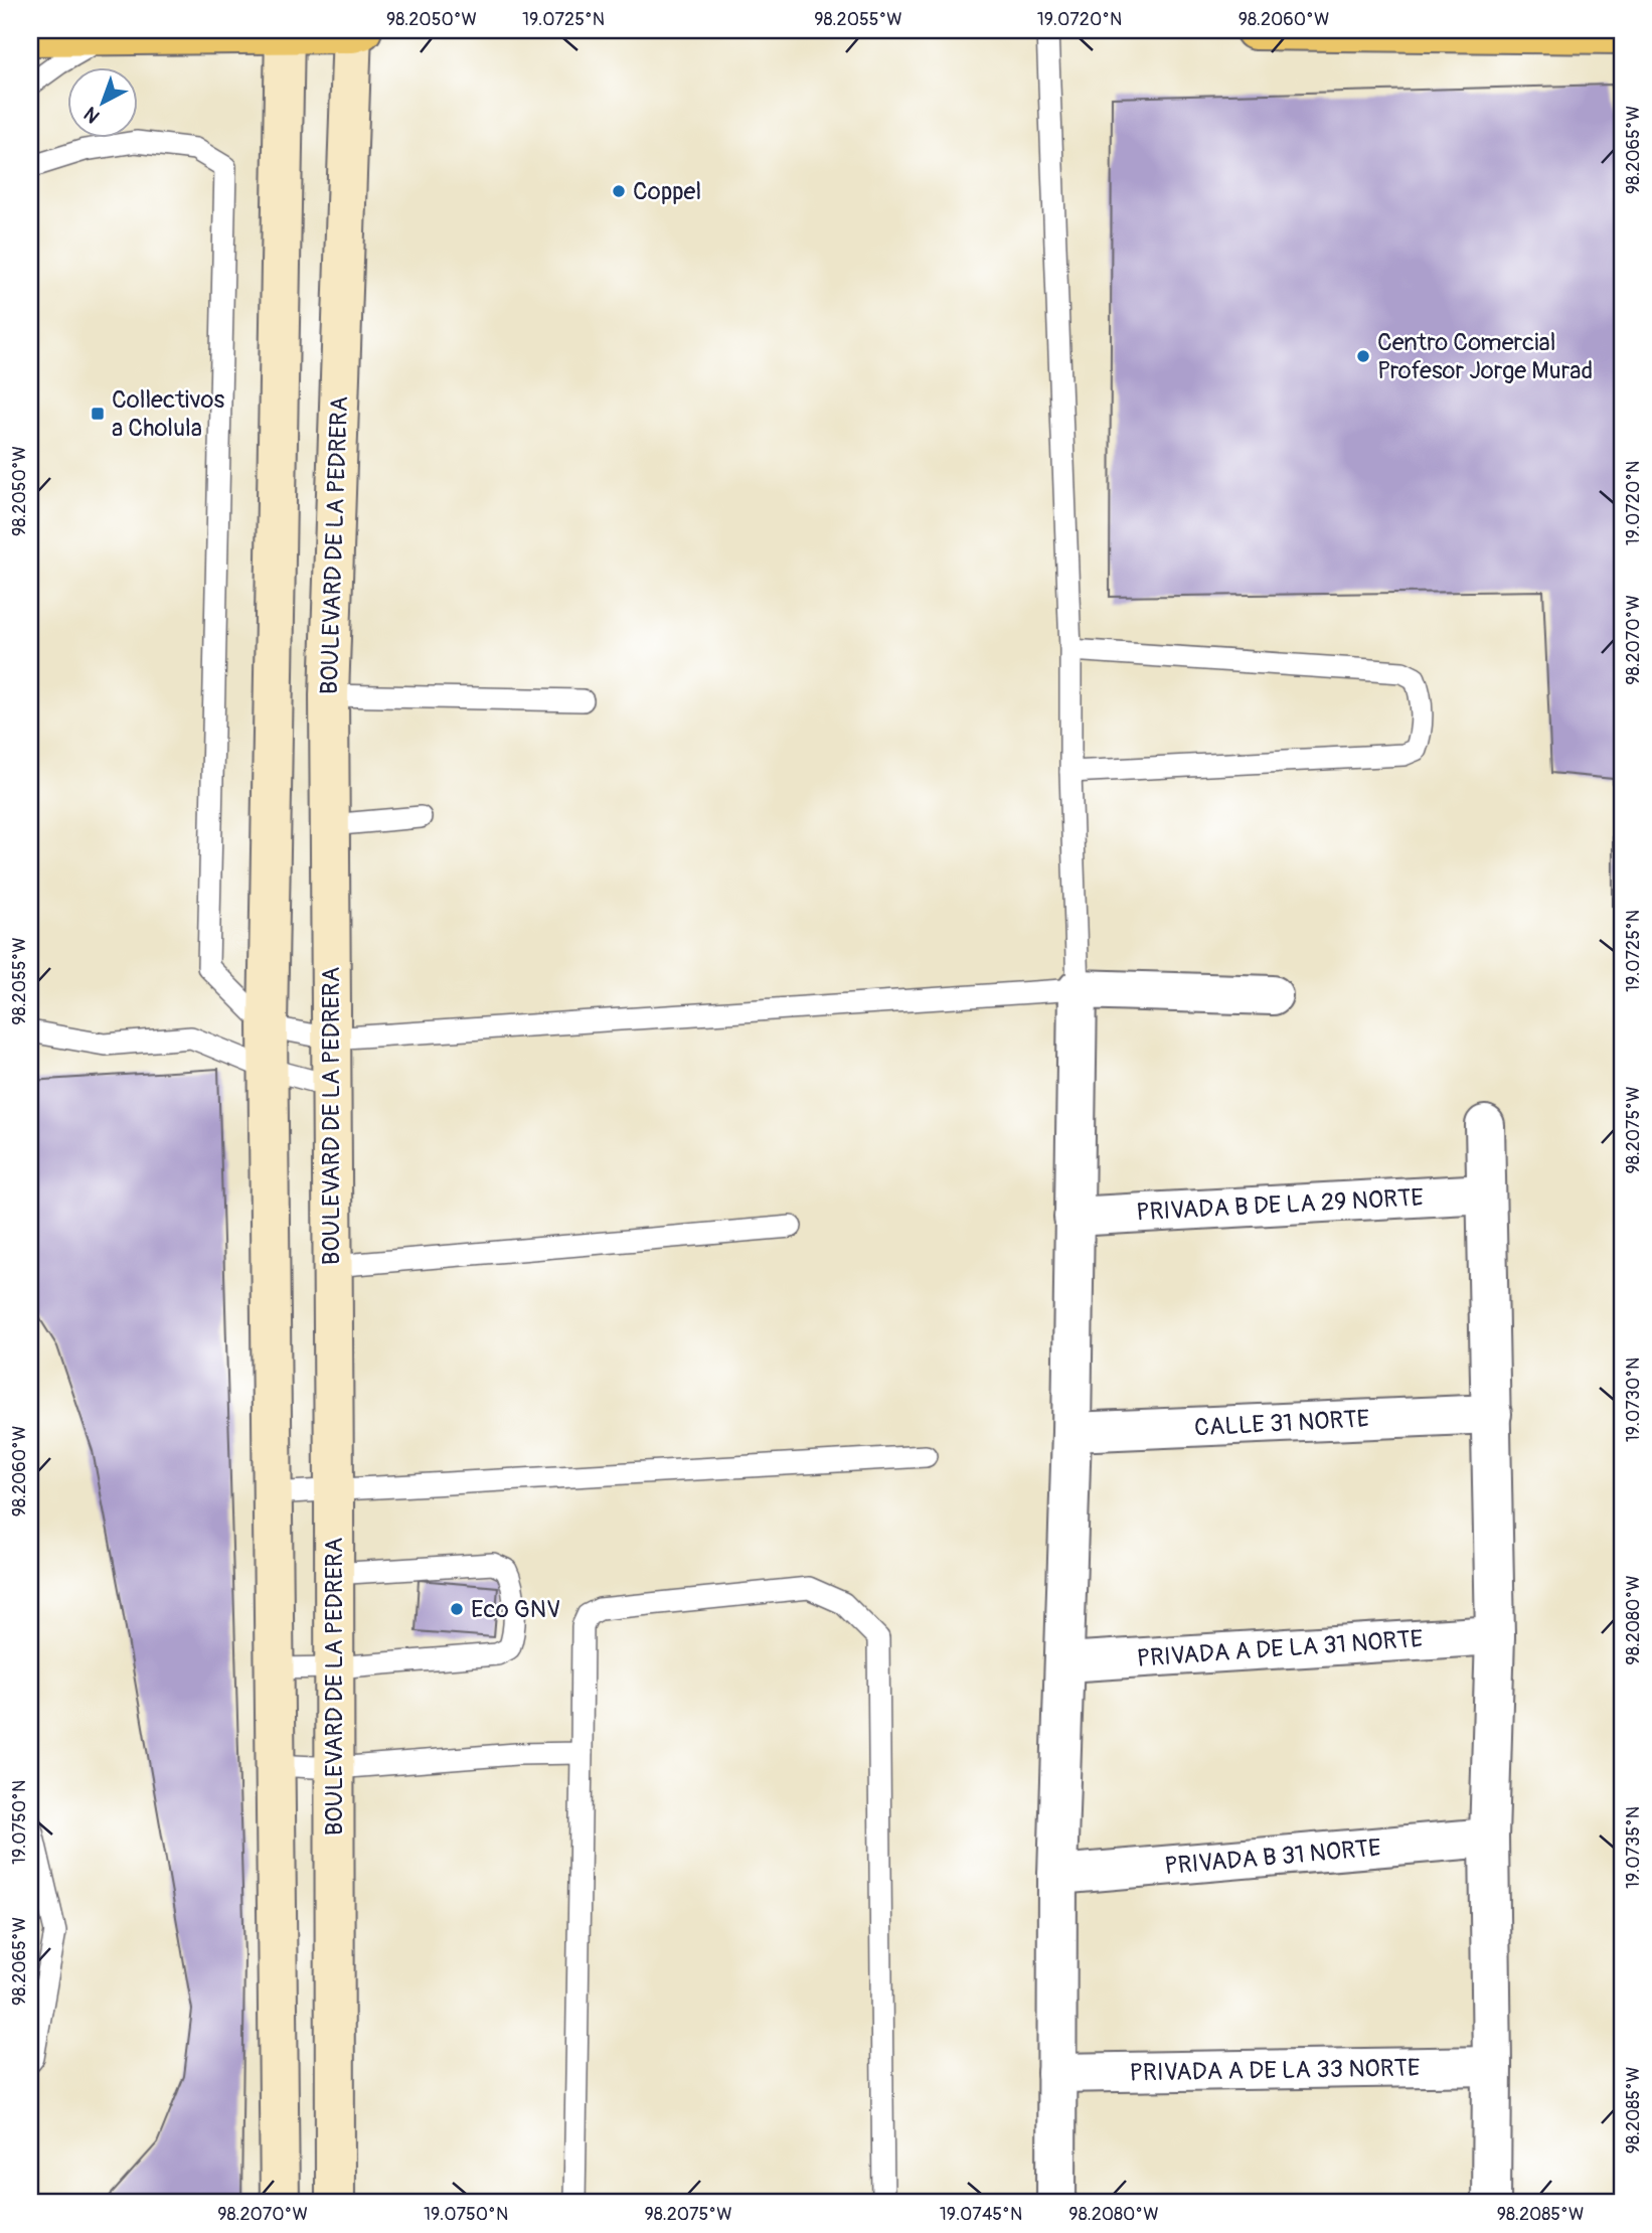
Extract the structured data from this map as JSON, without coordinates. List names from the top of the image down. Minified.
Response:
{"streets":{"street":["BOULEVARD DE LA PEDRERA","PRIVADA B DE LA 29 NORTE","CALLE 31 NORTE","PRIVADA A DE LA 31 NORTE","PRIVADA B 31 NORTE","PRIVADA A DE LA 33 NORTE"]},"places":{"other":["Coppel","Centro Comercial Profesor Jorge Murad","Eco GNV"],"transit":["Collectivos a Cholula"]},"north":"bottom left","coordinates":["98.2050°W","19.0725°N","98.2055°W","19.0720°N","98.2060°W","98.2065°W","98.2070°W","98.2075°W","19.0730°N","98.2080°W","19.0750°N","19.0735°N","98.2085°W","19.0745°N"]}
